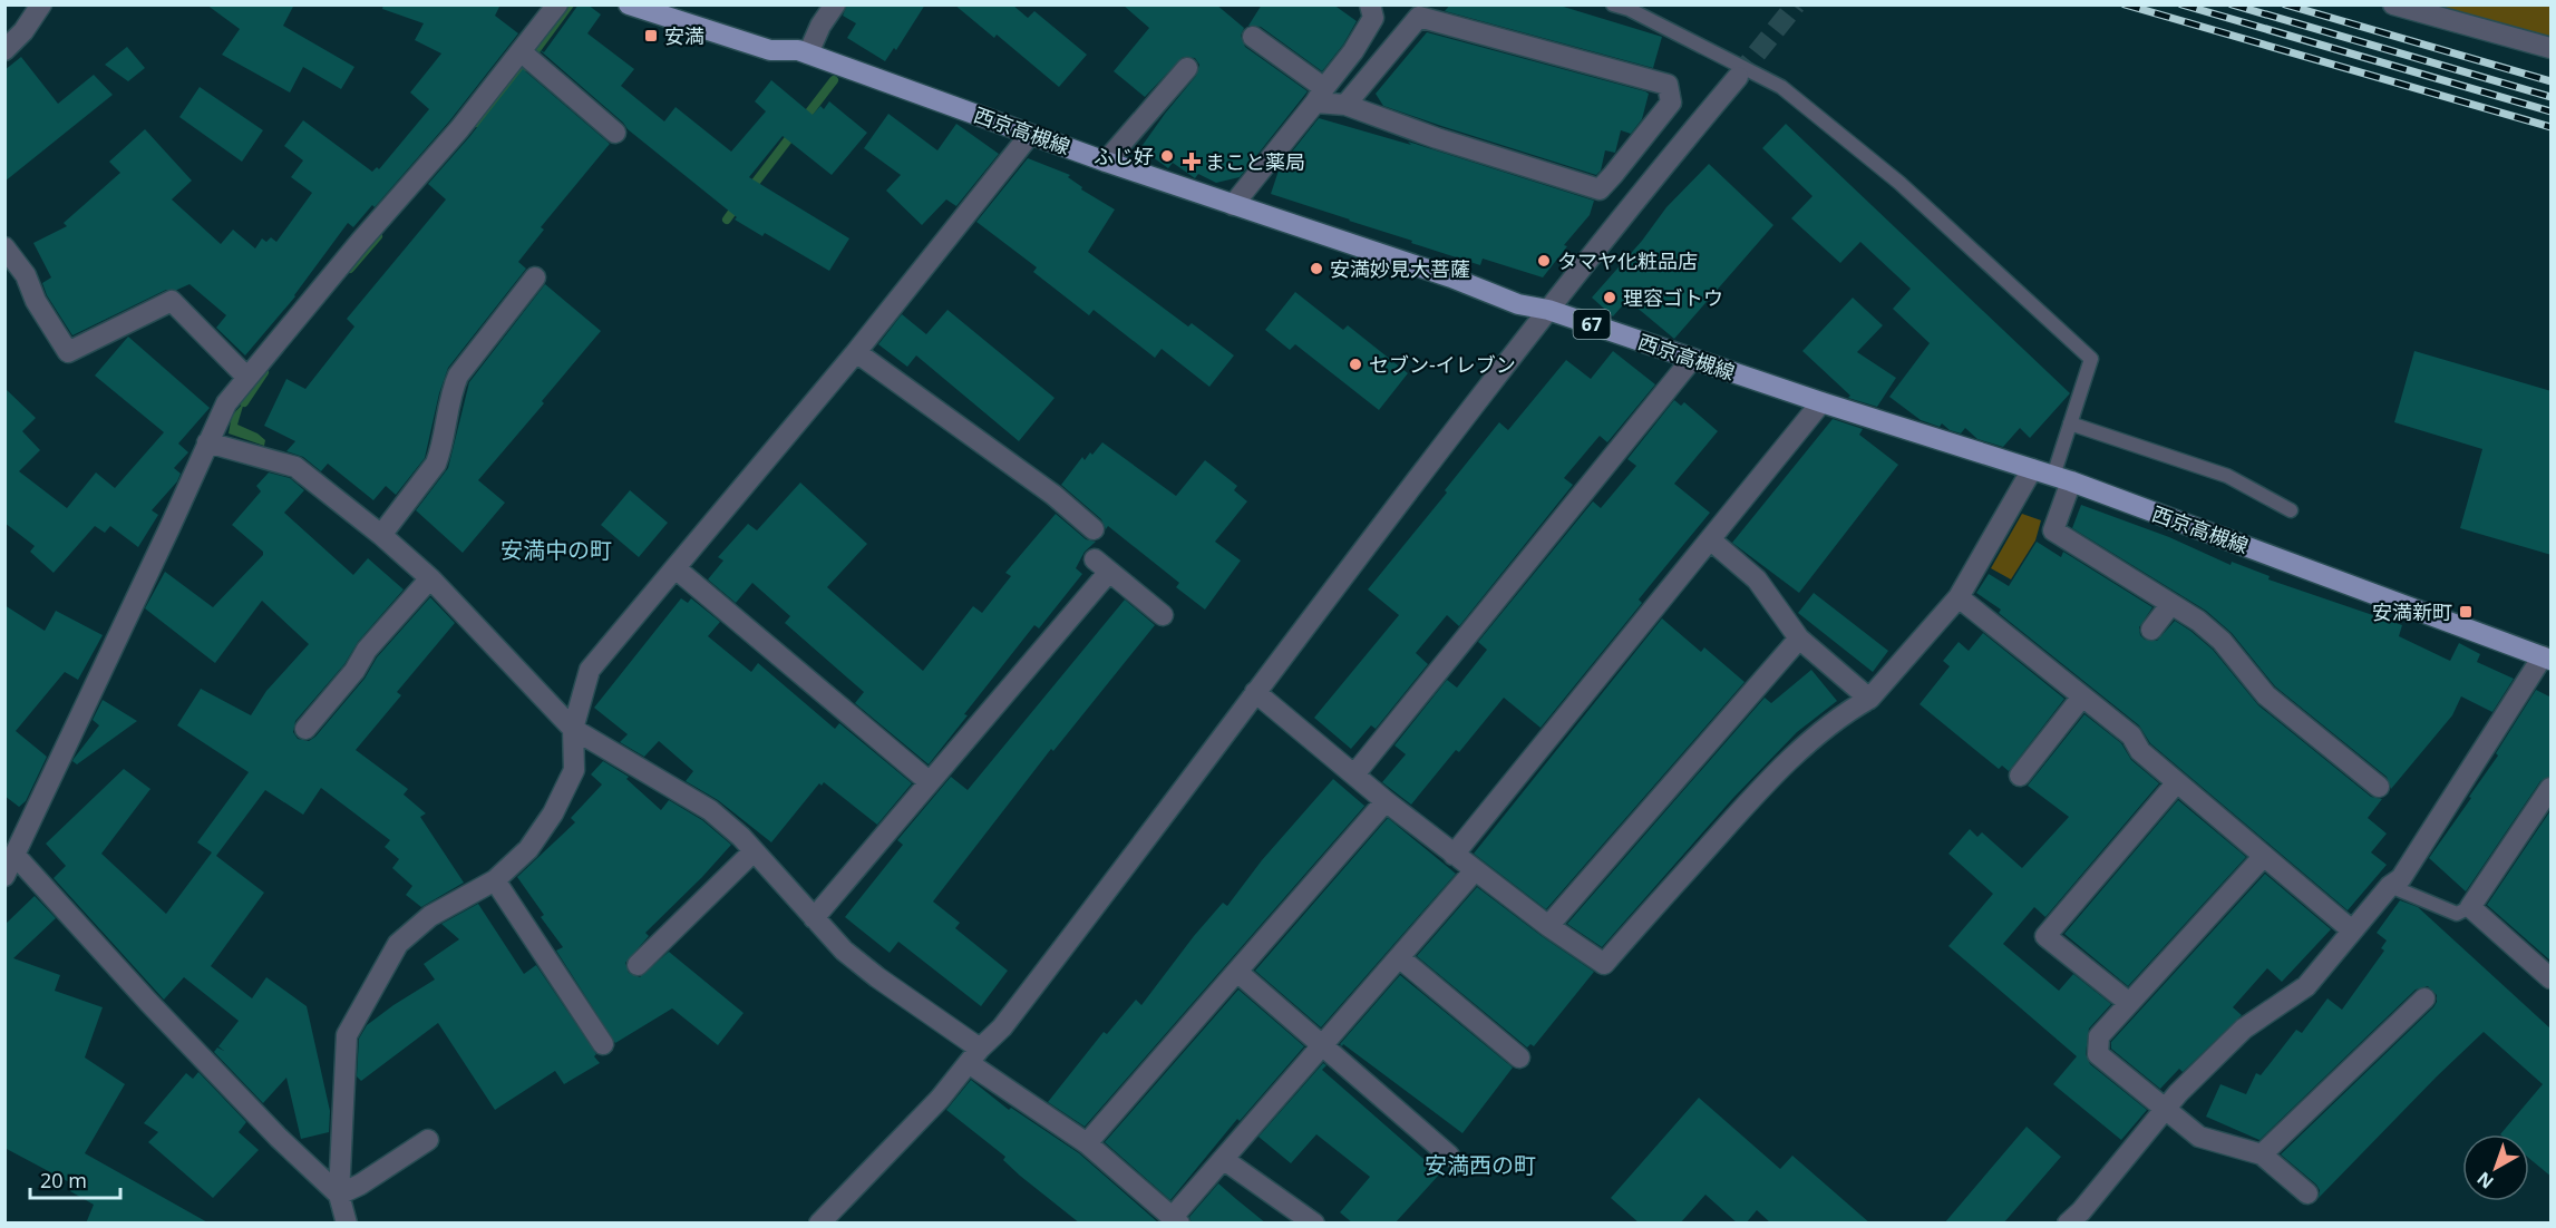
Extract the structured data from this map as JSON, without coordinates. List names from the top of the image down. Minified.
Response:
{"streets":{"main road":["西京高槻線","67"]},"districts":["安満中の町","安満西の町"],"places":{"transit":["安満","安満新町"],"other":["ふじ好","タマヤ化粧品店","安満妙見大菩薩","理容ゴトウ","セブン-イレブン"],"health":["まこと薬局"]},"scale_bar":"20 m","north":"bottom left"}
